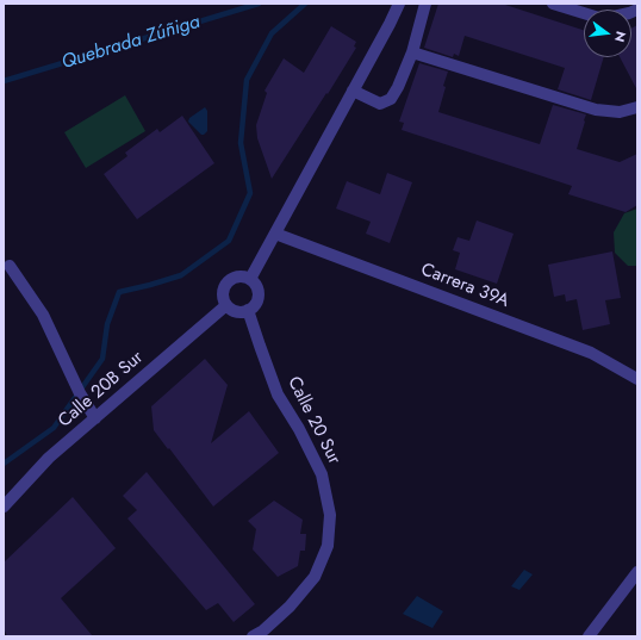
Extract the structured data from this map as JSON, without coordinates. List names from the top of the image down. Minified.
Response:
{"streets":{"street":["Carrera 39A","Calle 20B Sur","Calle 20 Sur"]},"crossings":[["Calle 20B Sur","Calle 20 Sur"]],"water":["Quebrada Zúñiga"],"north":"right"}
